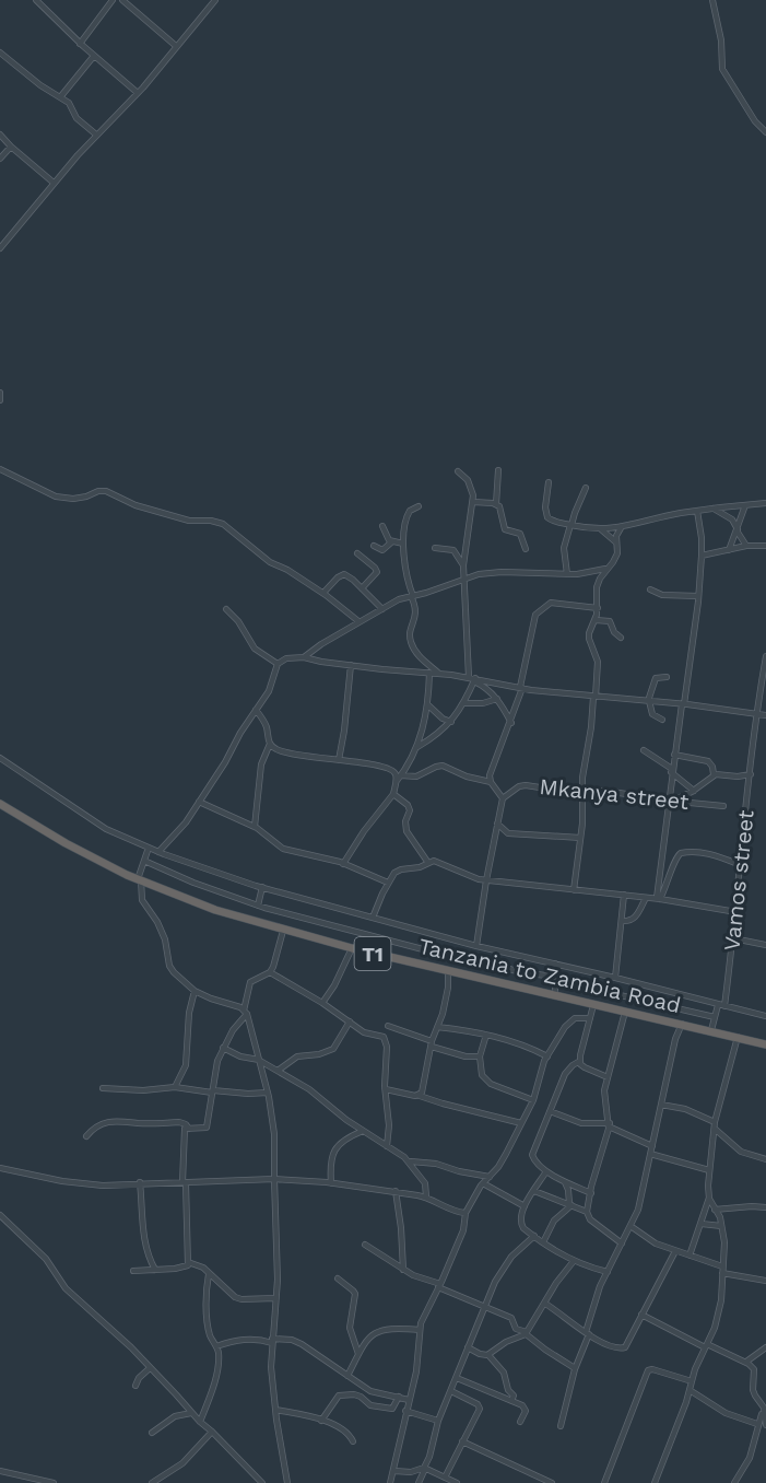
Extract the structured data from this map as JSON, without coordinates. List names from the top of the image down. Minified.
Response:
{"streets":{"highway":["T1","Tanzania to Zambia Road"],"street":["Mkanya street","Vamos street"]},"crossings":[["Vamos street","Tanzania to Zambia Road"]]}
